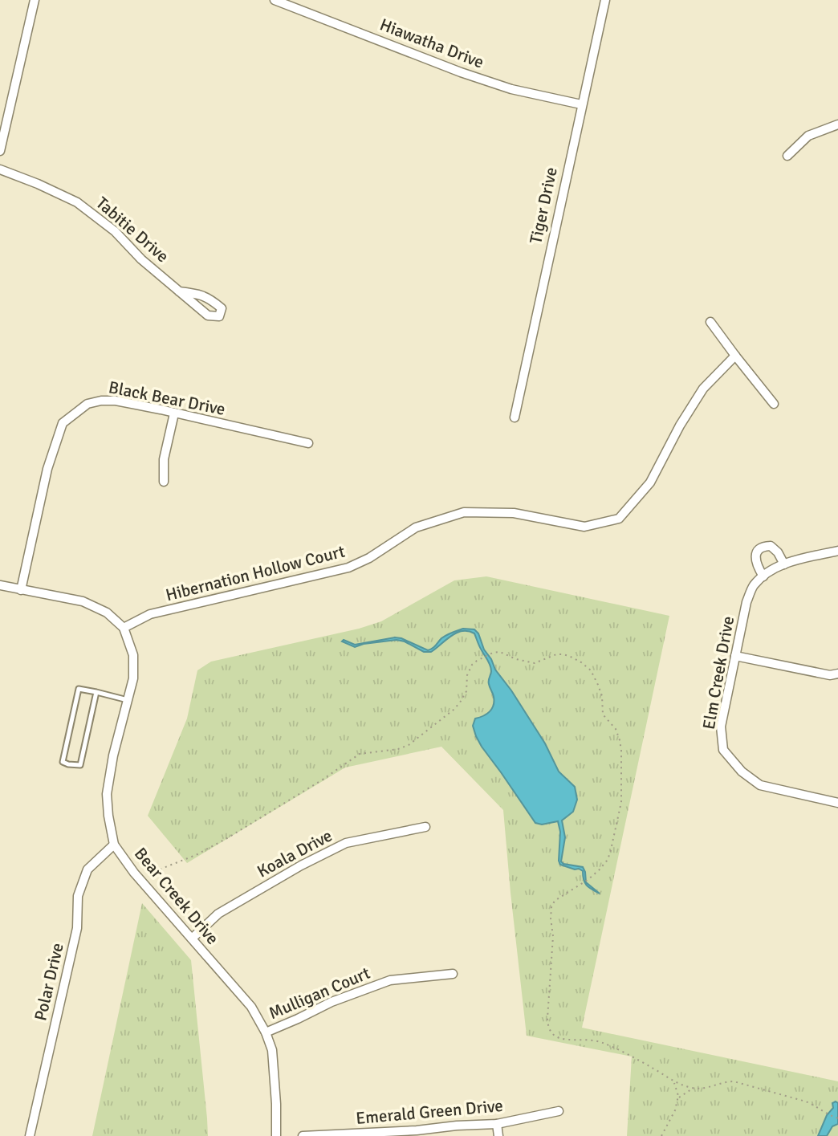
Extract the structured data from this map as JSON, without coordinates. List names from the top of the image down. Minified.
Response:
{"streets":{"street":["Hiawatha Drive","Tiger Drive","Tabitie Drive","Black Bear Drive","Hibernation Hollow Court","Elm Creek Drive","Koala Drive","Bear Creek Drive","Polar Drive","Mulligan Court","Emerald Green Drive"]},"crossings":[["Hiawatha Drive","Tiger Drive"],["Hibernation Hollow Court","Bear Creek Drive"],["Koala Drive","Bear Creek Drive"],["Bear Creek Drive","Polar Drive"],["Bear Creek Drive","Mulligan Court"]]}
